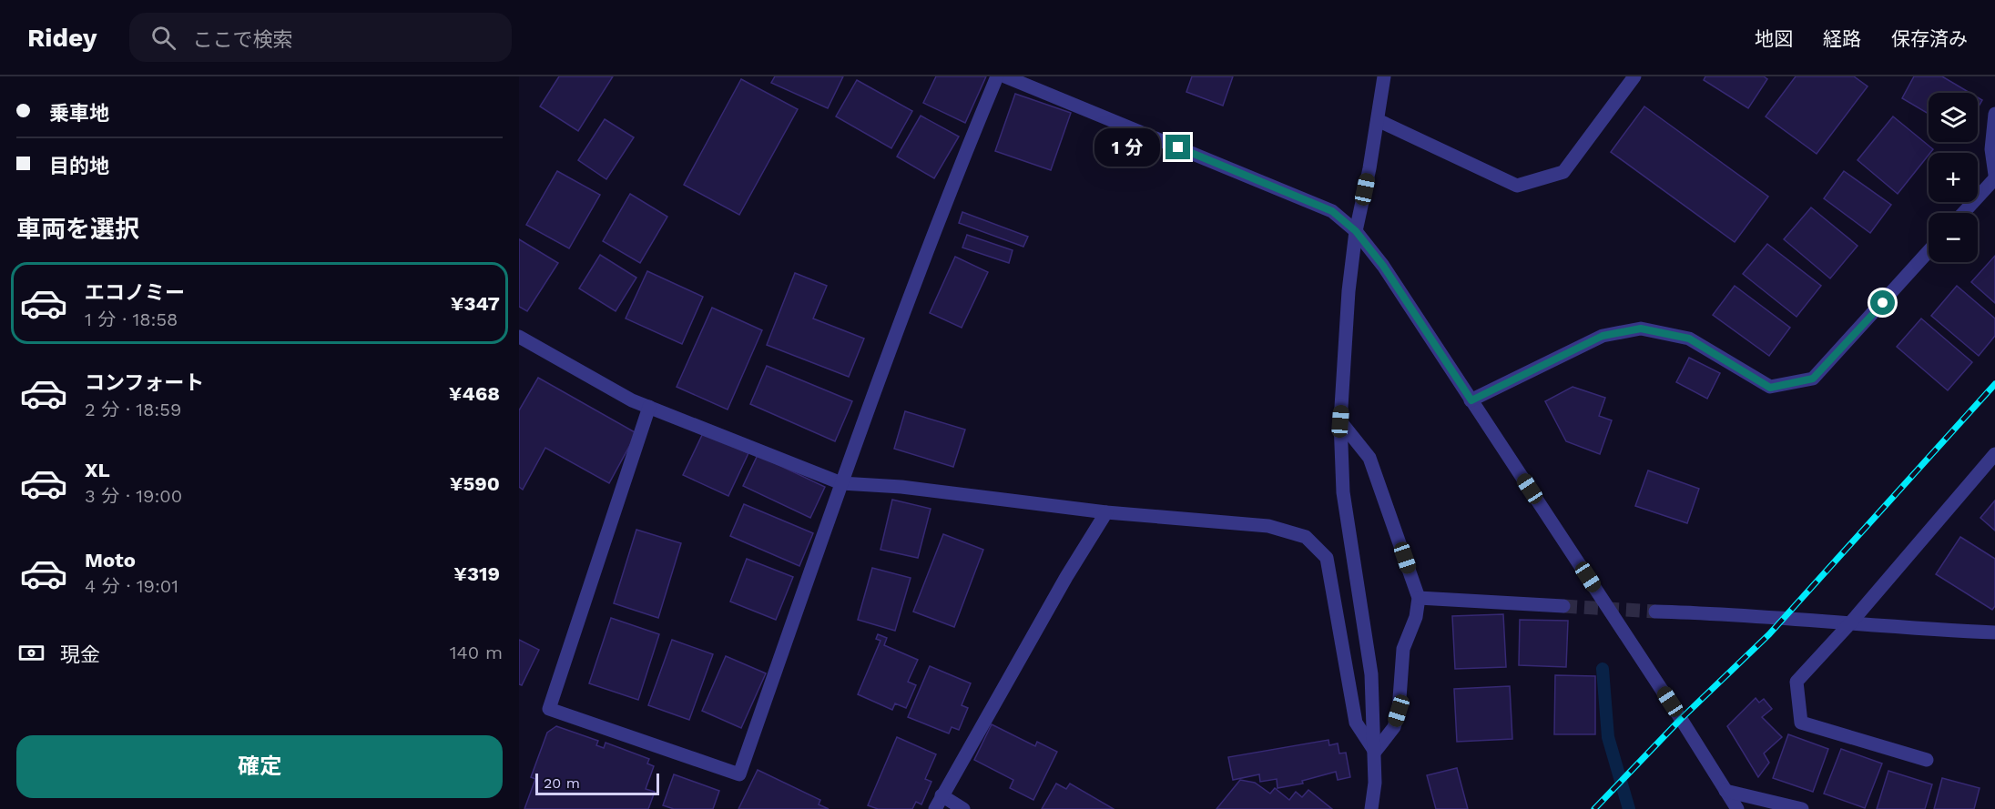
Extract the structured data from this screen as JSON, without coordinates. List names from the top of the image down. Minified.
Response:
{"scale_bar":"20 m","page":{"header":"Ridey","search":"ここで検索","nav":["地図","経路","保存済み"],"banner":["乗車地","目的地"],"map_buttons":["+","−"],"bubble":"1 分","heading":"車両を選択","list":[{"name":"エコノミー","note":"1 分 · 18:58","value":"¥347"},{"name":"コンフォート","note":"2 分 · 18:59","value":"¥468"},{"name":"XL","note":"3 分 · 19:00","value":"¥590"},{"name":"Moto","note":"4 分 · 19:01","value":"¥319"}],"pay":["現金","140 m"],"buttons":"確定","scale":"20 m"}}
